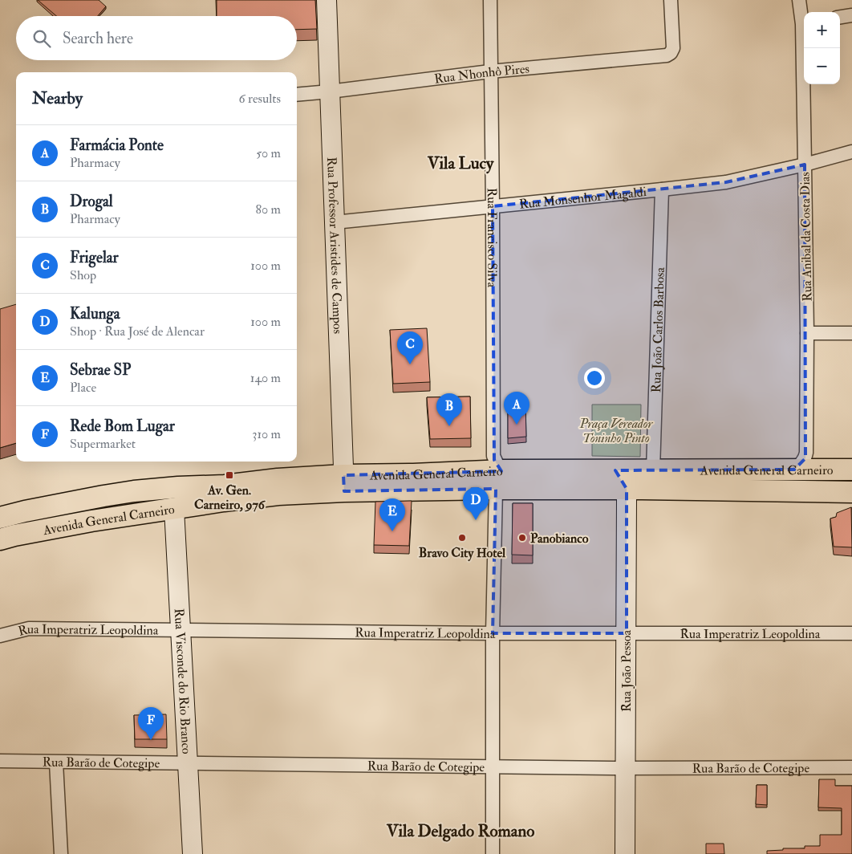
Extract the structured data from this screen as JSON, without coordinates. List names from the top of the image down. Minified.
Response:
{"streets":{"main road":["Rua Professor Aristides de Campos","Avenida General Carneiro","Rua João Pessoa","Rua Visconde do Rio Branco"],"street":["Rua Nhonhô Pires","Rua Monsenhor Magaldi","Rua Anibal da Costa Dias","Rua Francisco Silva","Rua João Carlos Barbosa","Rua Imperatriz Leopoldina","Rua Barão de Cotegipe"]},"crossings":[["Rua Nhonhô Pires","Rua Francisco Silva"],["Rua Nhonhô Pires","Rua Professor Aristides de Campos"],["Rua Monsenhor Magaldi","Rua Anibal da Costa Dias"],["Rua Monsenhor Magaldi","Rua Francisco Silva"],["Rua Monsenhor Magaldi","Rua Professor Aristides de Campos"],["Rua Monsenhor Magaldi","Rua João Carlos Barbosa"],["Rua Anibal da Costa Dias","Avenida General Carneiro"],["Rua Francisco Silva","Avenida General Carneiro"],["Rua Professor Aristides de Campos","Avenida General Carneiro"],["Rua João Carlos Barbosa","Avenida General Carneiro"],["Avenida General Carneiro","Rua João Pessoa"],["Avenida General Carneiro","Rua Visconde do Rio Branco"],["Rua Imperatriz Leopoldina","Rua João Pessoa"],["Rua Imperatriz Leopoldina","Rua Visconde do Rio Branco"],["Rua João Pessoa","Rua Barão de Cotegipe"],["Rua Visconde do Rio Branco","Rua Barão de Cotegipe"]],"districts":["Vila Lucy","Vila Delgado Romano"],"parks":["Praça Vereador Toninho Pinto"],"places":{"transit":["Av. Gen. Carneiro, 976"],"other":["Bravo City Hotel","Panobianco"]},"page":{"map_buttons":["+","−"],"search":"Search here","heading":["Nearby","6 results"],"list":[{"mark":"A","name":"Farmácia Ponte","note":"Pharmacy","value":"50 m"},{"mark":"B","name":"Drogal","note":"Pharmacy","value":"80 m"},{"mark":"C","name":"Frigelar","note":"Shop","value":"100 m"},{"mark":"D","name":"Kalunga","note":"Shop · Rua José de Alencar","value":"100 m"},{"mark":"E","name":"Sebrae SP","note":"Place","value":"140 m"},{"mark":"F","name":"Rede Bom Lugar","note":"Supermarket","value":"310 m"}],"pins":["C","A","B","D","E","F"]}}
